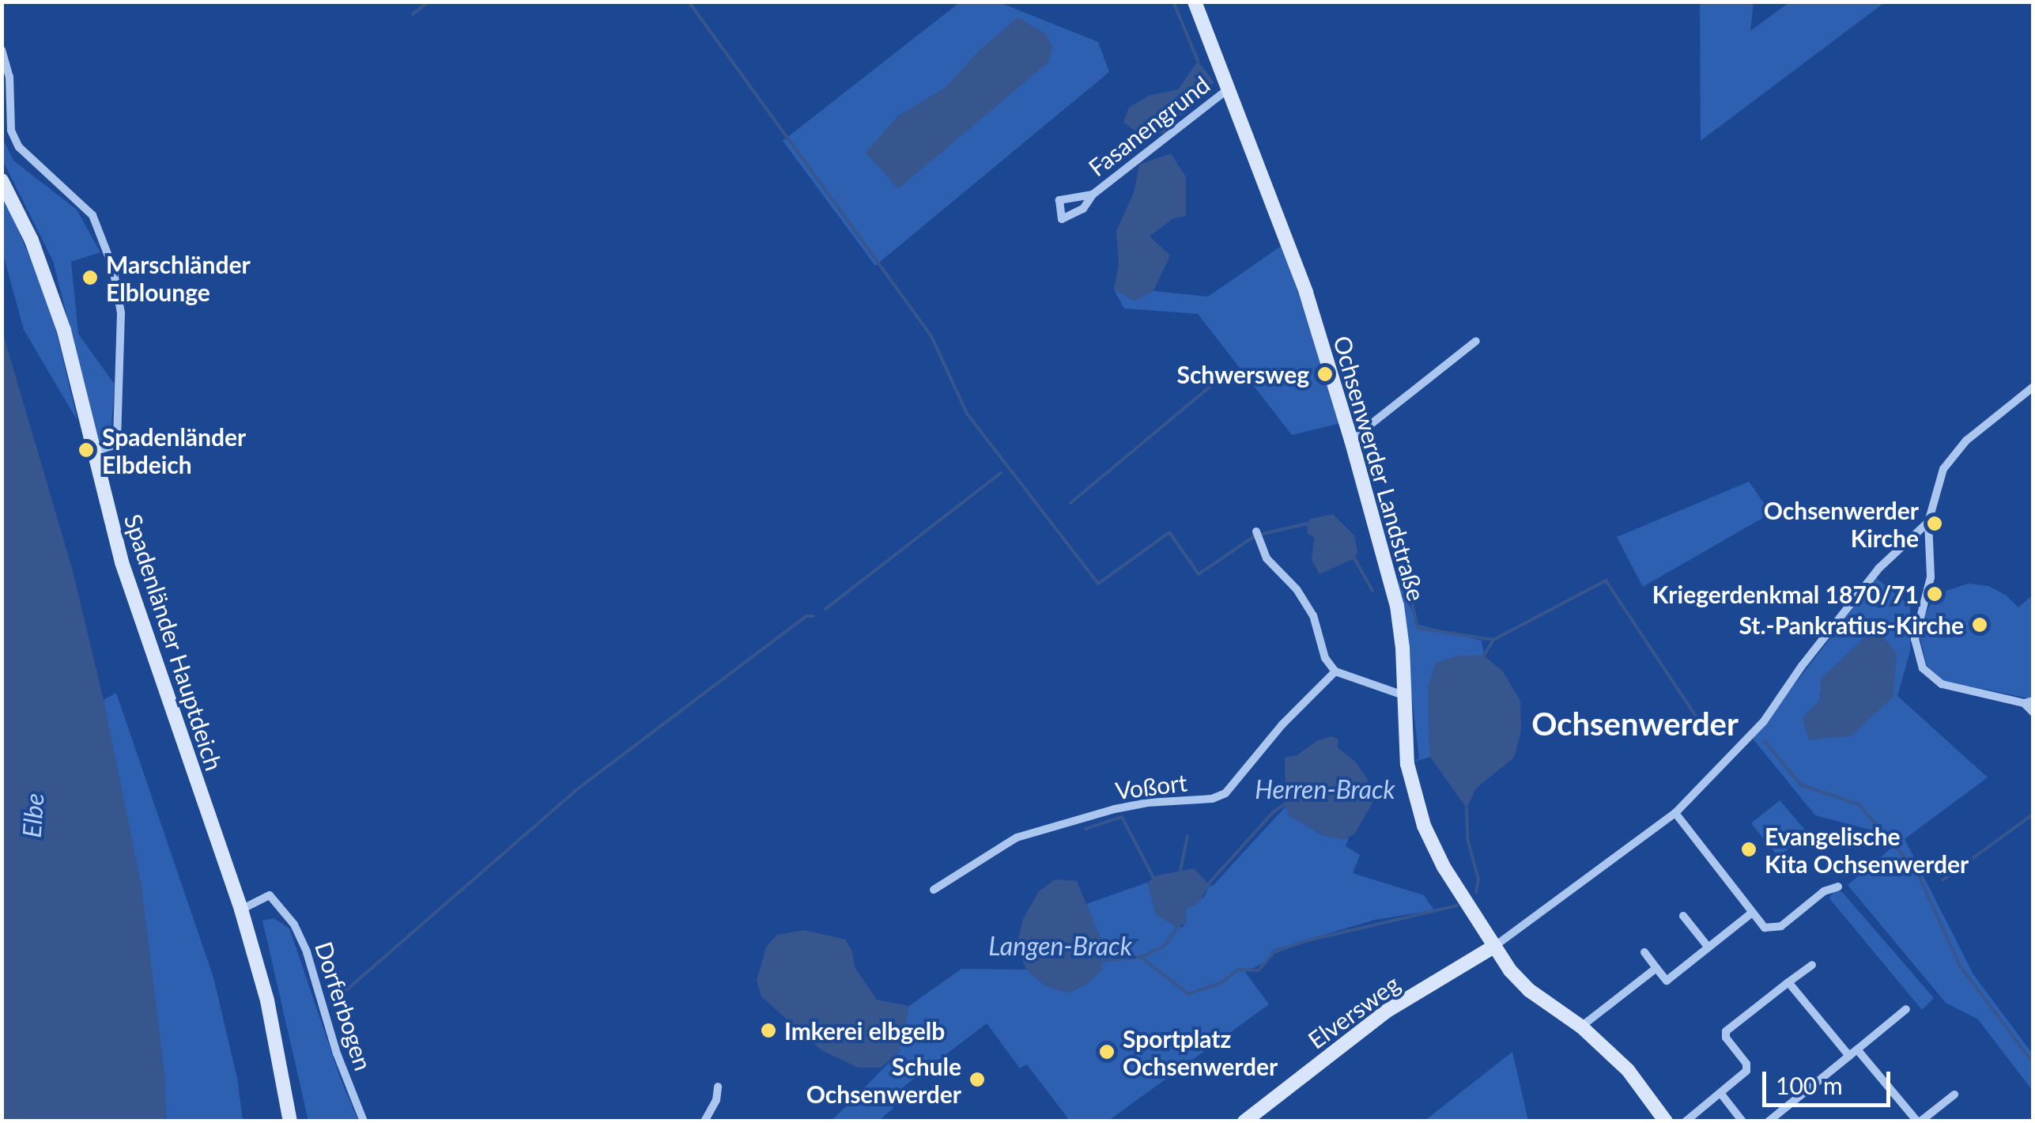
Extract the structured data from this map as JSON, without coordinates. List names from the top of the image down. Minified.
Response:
{"streets":{"street":["Fasanengrund","Ochsenwerder Landstraße","Spadenländer Hauptdeich","Voßort","Dorferbogen","Elversweg"]},"crossings":[["Fasanengrund","Ochsenwerder Landstraße"],["Ochsenwerder Landstraße","Elversweg"],["Spadenländer Hauptdeich","Dorferbogen"]],"districts":["Ochsenwerder"],"water":["Herren-Brack","Elbe","Langen-Brack"],"places":["Marschländer Elblounge","Schwersweg","Spadenländer Elbdeich","Ochsenwerder Kirche","Kriegerdenkmal 1870/71","St.-Pankratius-Kirche","Evangelische Kita Ochsenwerder","Imkerei elbgelb","Sportplatz Ochsenwerder","Schule Ochsenwerder"],"scale_bar":"100 m"}
